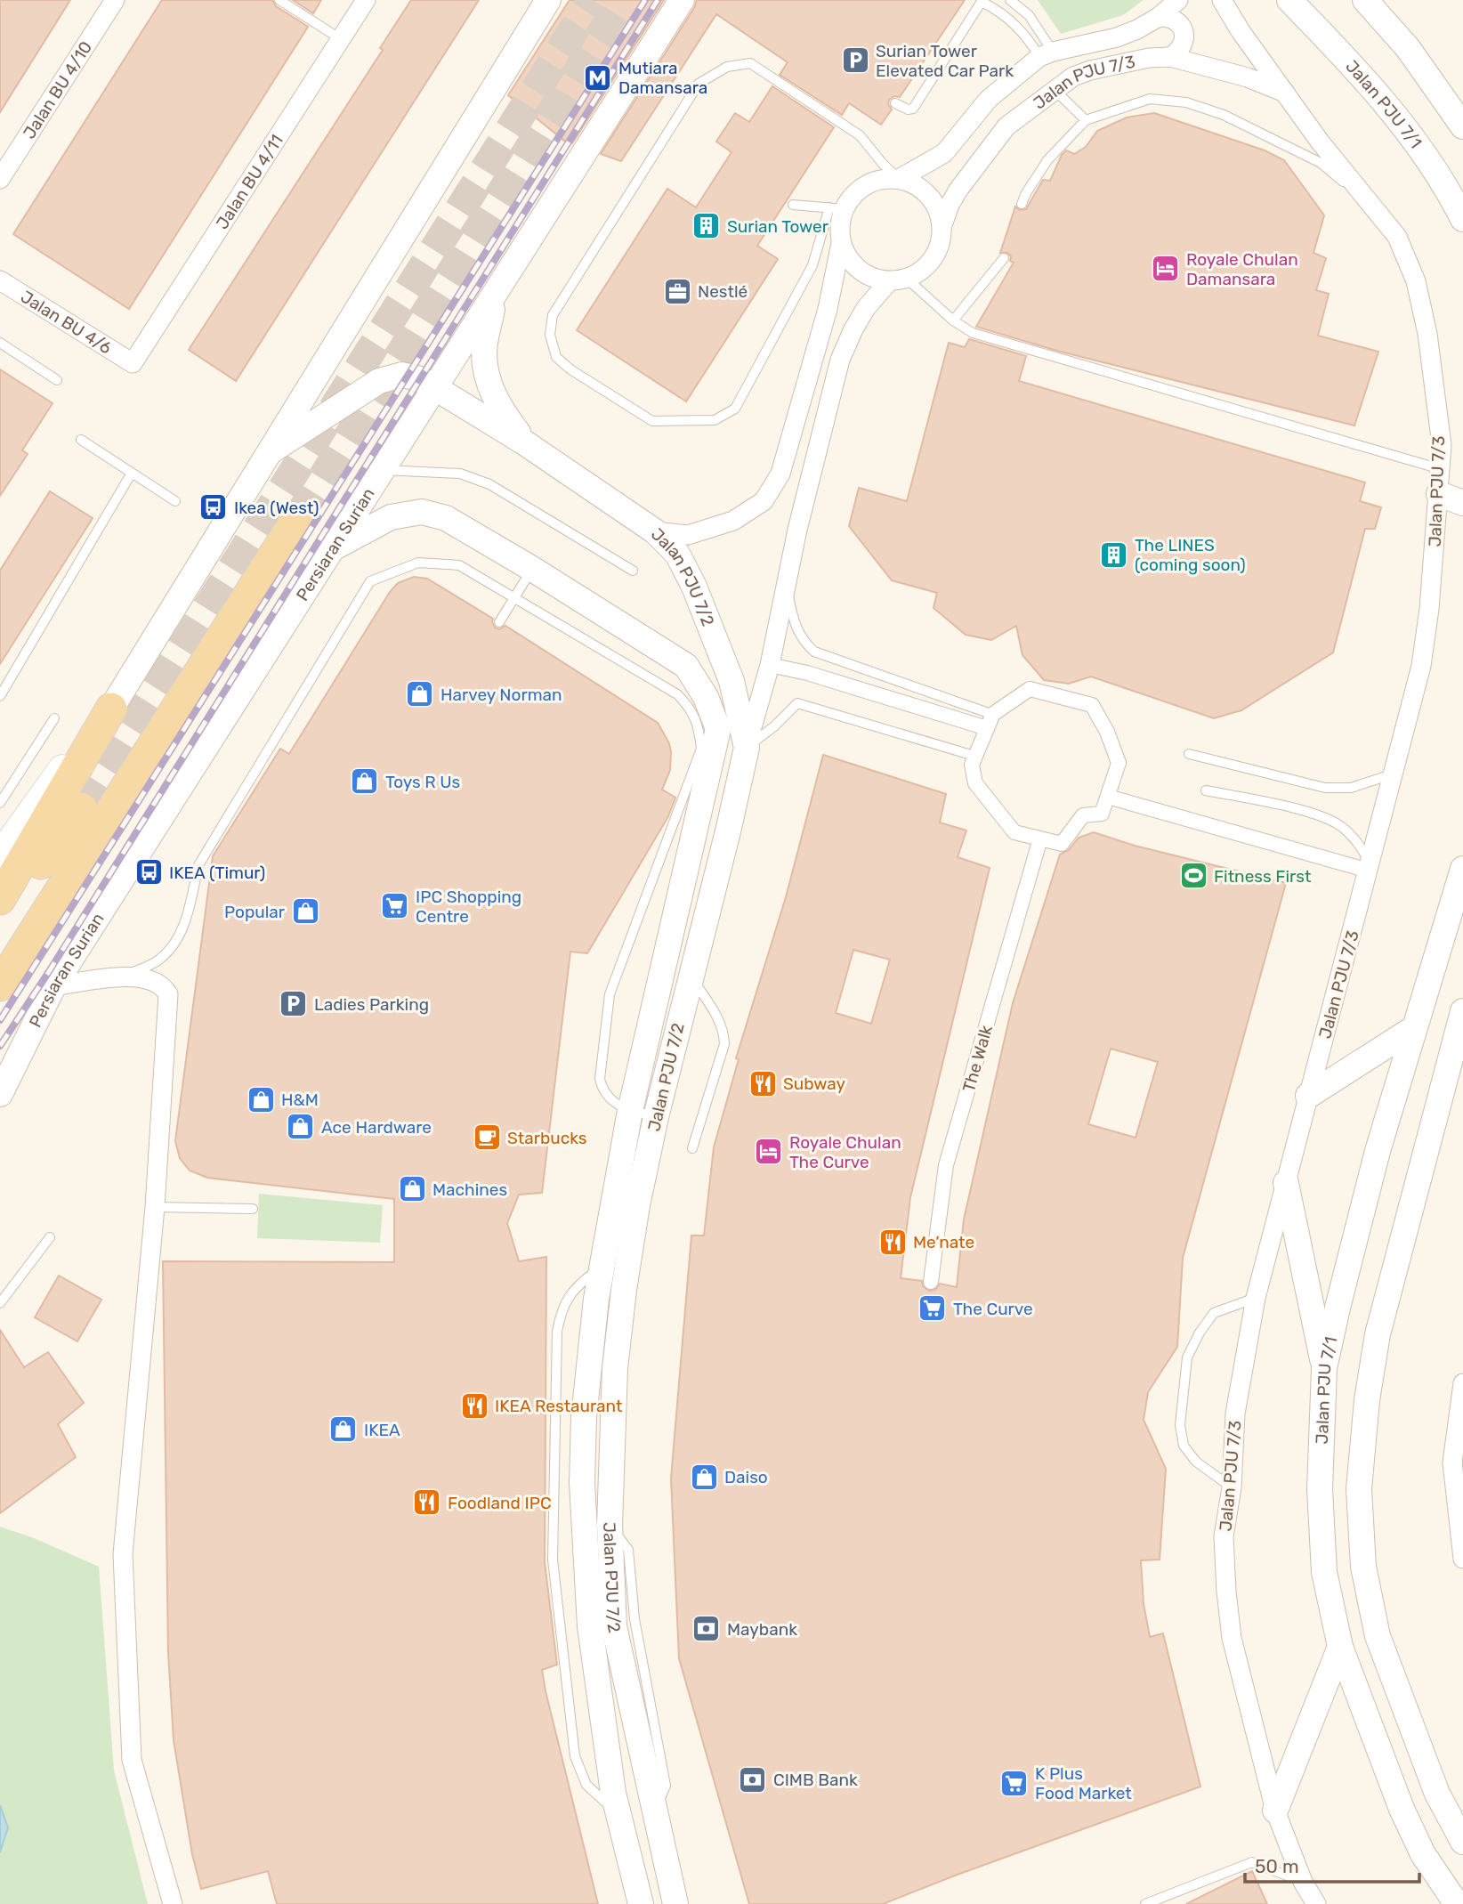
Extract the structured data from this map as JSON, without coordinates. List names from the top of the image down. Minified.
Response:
{"streets":{"street":["Jalan PJU 7/3","Jalan BU 4/10","Jalan PJU 7/1","Jalan BU 4/11","Jalan BU 4/6","Persiaran Surian","Jalan PJU 7/2","The Walk"]},"crossings":[["Jalan BU 4/11","Jalan BU 4/6"],["Persiaran Surian","Jalan PJU 7/2"]],"places":{"parking":["Surian Tower Elevated Car Park","Ladies Parking"],"metro station":["Mutiara Damansara"],"building":["Surian Tower","The LINES (coming soon)"],"hotel":["Royale Chulan Damansara","Royale Chulan The Curve"],"office":["Nestlé"],"bus stop":["Ikea (West)","IKEA (Timur)"],"shop":["Harvey Norman","Toys R Us","Popular","H&M","Ace Hardware","Machines","IKEA","Daiso"],"sports":["Fitness First"],"supermarket":["IPC Shopping Centre","The Curve","K Plus Food Market"],"restaurant":["Subway","Me’nate","IKEA Restaurant","Foodland IPC"],"cafe":["Starbucks"],"bank":["Maybank","CIMB Bank"]},"scale_bar":"50 m"}
